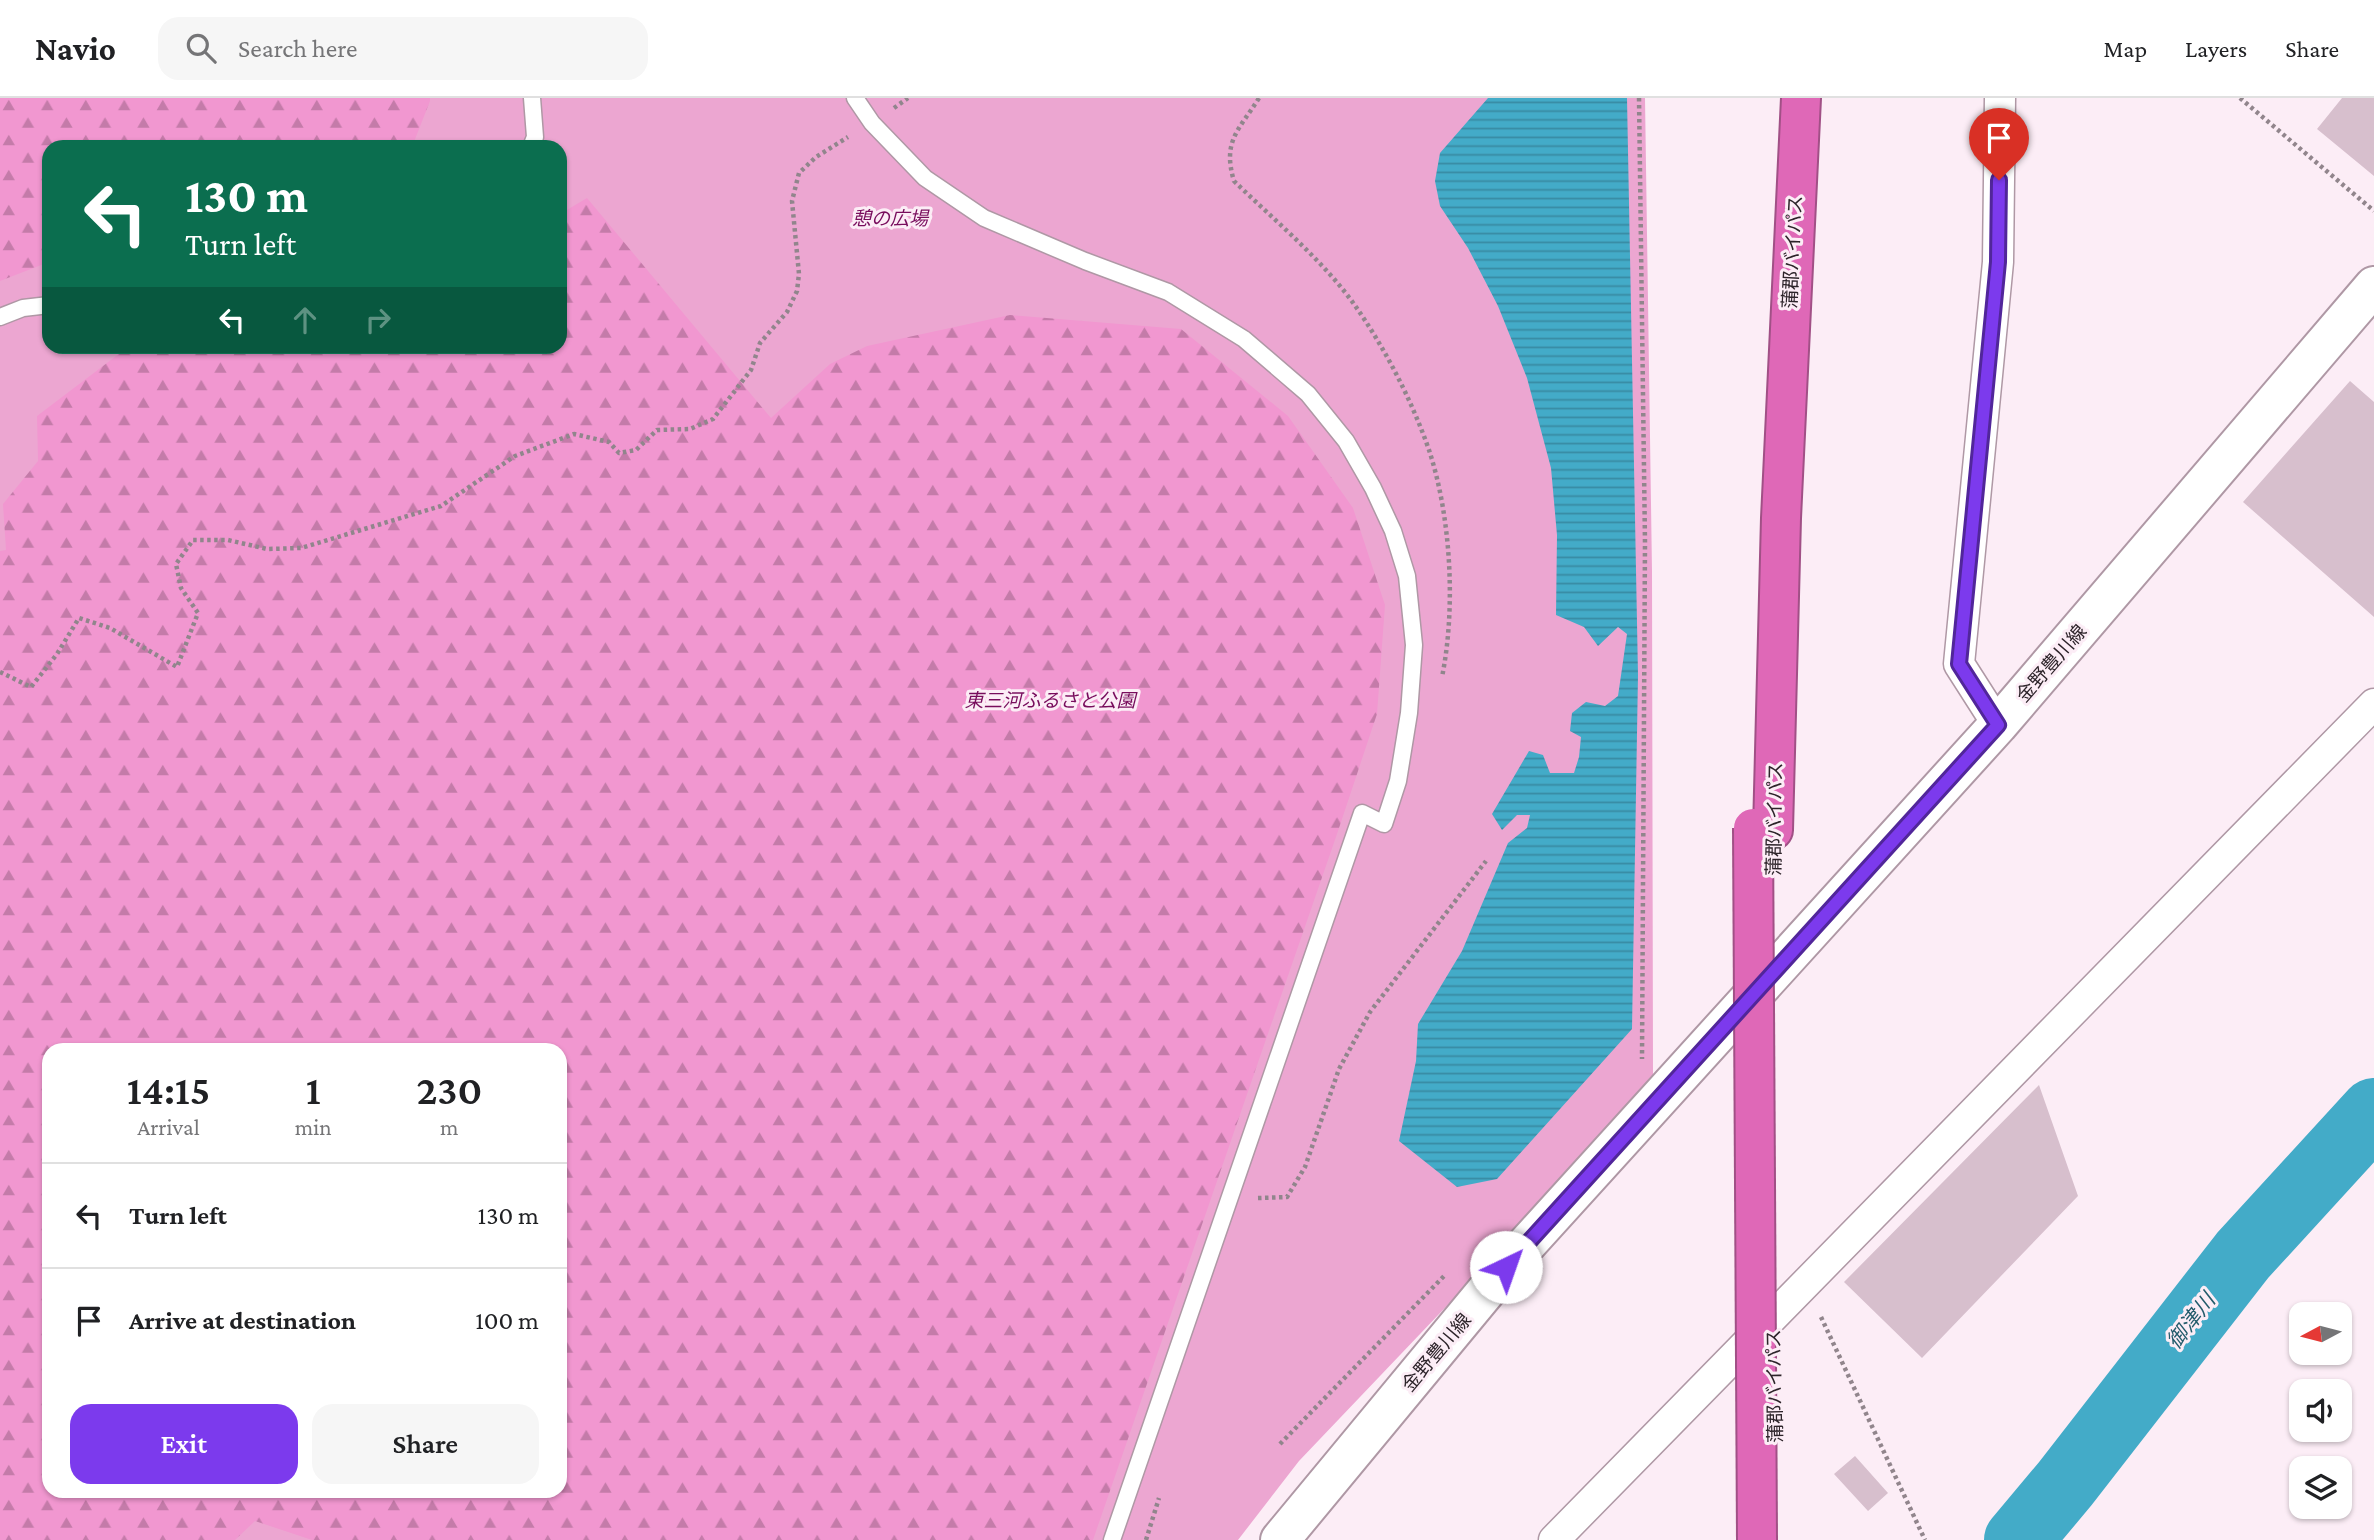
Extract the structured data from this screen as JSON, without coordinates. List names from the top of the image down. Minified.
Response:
{"streets":{"highway":["蒲郡バイパス"],"main road":["金野豊川線"]},"water":["御津川"],"parks":["憩の広場","東三河ふるさと公園"],"north":"left","page":{"header":"Navio","search":"Search here","nav":["Map","Layers","Share"],"turn":["130 m","Turn left"],"eta":["14:15","Arrival","1","min","230","m"],"list":[{"name":"Turn left","value":"130 m"},{"name":"Arrive at destination","value":"100 m"}],"buttons":["Exit","Share"]}}
